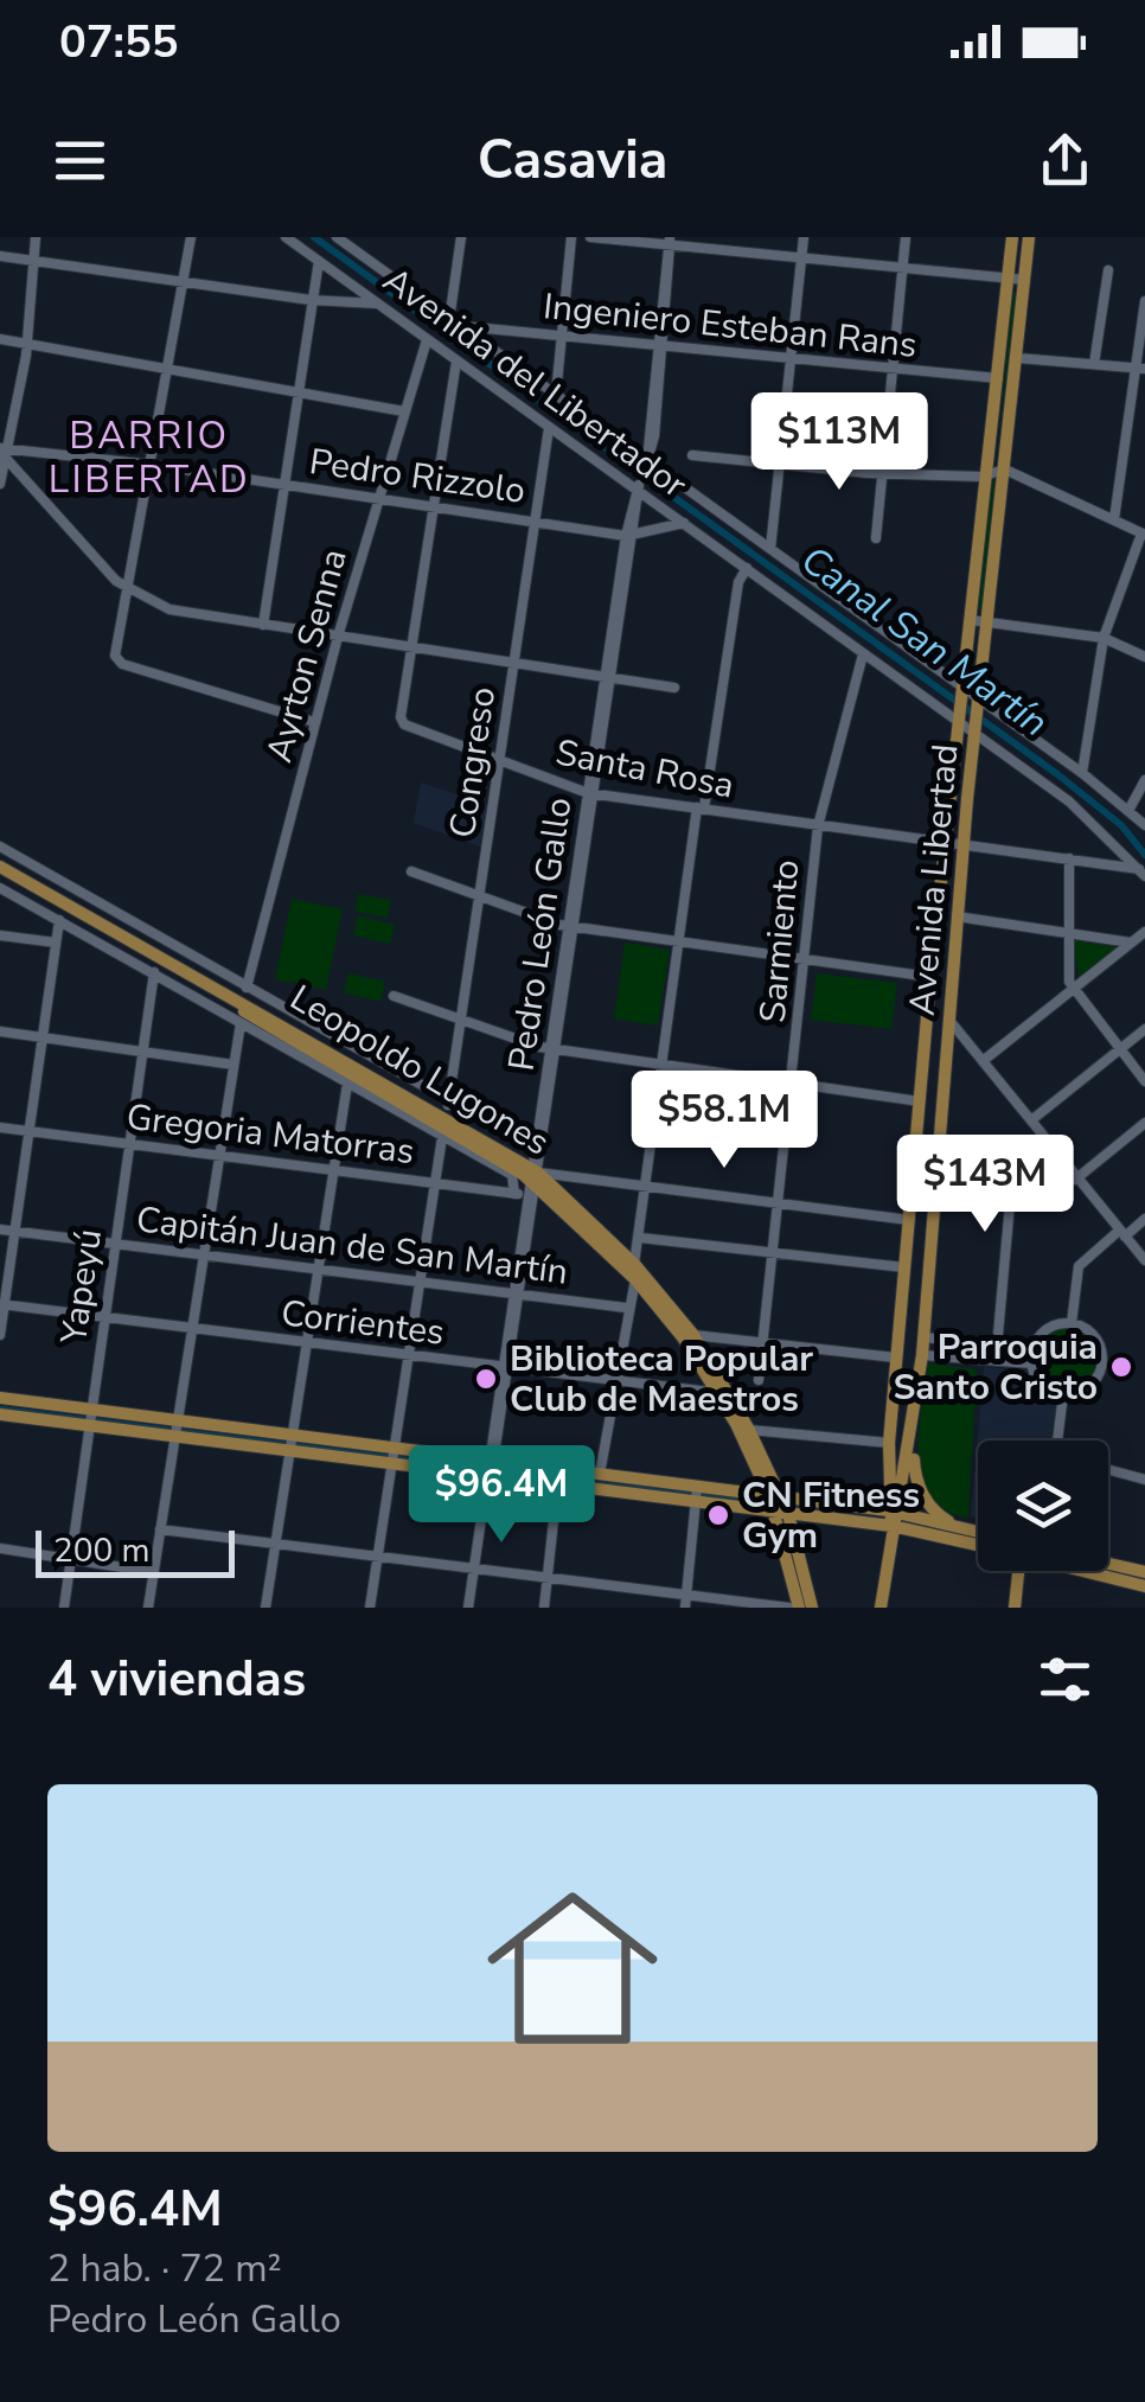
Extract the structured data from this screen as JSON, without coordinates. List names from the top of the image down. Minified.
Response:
{"streets":{"main road":["Avenida Libertad","Leopoldo Lugones"],"street":["Ingeniero Esteban Rans","Avenida del Libertador","Pedro Rizzolo","Ayrton Senna","Congreso","Santa Rosa","Pedro León Gallo","Sarmiento","Gregoria Matorras","Capitán Juan de San Martín","Yapeyú","Corrientes"]},"crossings":[["Ingeniero Esteban Rans","Avenida del Libertador"],["Ingeniero Esteban Rans","Avenida Libertad"],["Ingeniero Esteban Rans","Pedro León Gallo"],["Avenida del Libertador","Pedro Rizzolo"],["Avenida del Libertador","Ayrton Senna"],["Avenida del Libertador","Congreso"],["Avenida del Libertador","Santa Rosa"],["Avenida del Libertador","Avenida Libertad"],["Avenida del Libertador","Pedro León Gallo"],["Avenida del Libertador","Sarmiento"],["Pedro Rizzolo","Ayrton Senna"],["Pedro Rizzolo","Congreso"],["Pedro Rizzolo","Pedro León Gallo"],["Congreso","Santa Rosa"],["Santa Rosa","Avenida Libertad"],["Santa Rosa","Pedro León Gallo"],["Santa Rosa","Sarmiento"],["Avenida Libertad","Gregoria Matorras"],["Pedro León Gallo","Leopoldo Lugones"],["Pedro León Gallo","Gregoria Matorras"],["Pedro León Gallo","Capitán Juan de San Martín"],["Pedro León Gallo","Corrientes"],["Sarmiento","Gregoria Matorras"],["Leopoldo Lugones","Gregoria Matorras"],["Leopoldo Lugones","Corrientes"],["Gregoria Matorras","Yapeyú"],["Capitán Juan de San Martín","Yapeyú"],["Yapeyú","Corrientes"]],"districts":["BARRIO LIBERTAD"],"water":["Canal San Martín"],"places":["Parroquia Santo Cristo","Biblioteca Popular Club de Maestros","CN Fitness Gym"],"scale_bar":"200 m","page":{"status":"07:55","header":"Casavia","price":["$113M","$58.1M","$143M","$96.4M"],"scale":"200 m","heading":"4 viviendas","list":[{"name":"$96.4M","note":"2 hab. · 72 m² · Pedro León Gallo"}]}}
